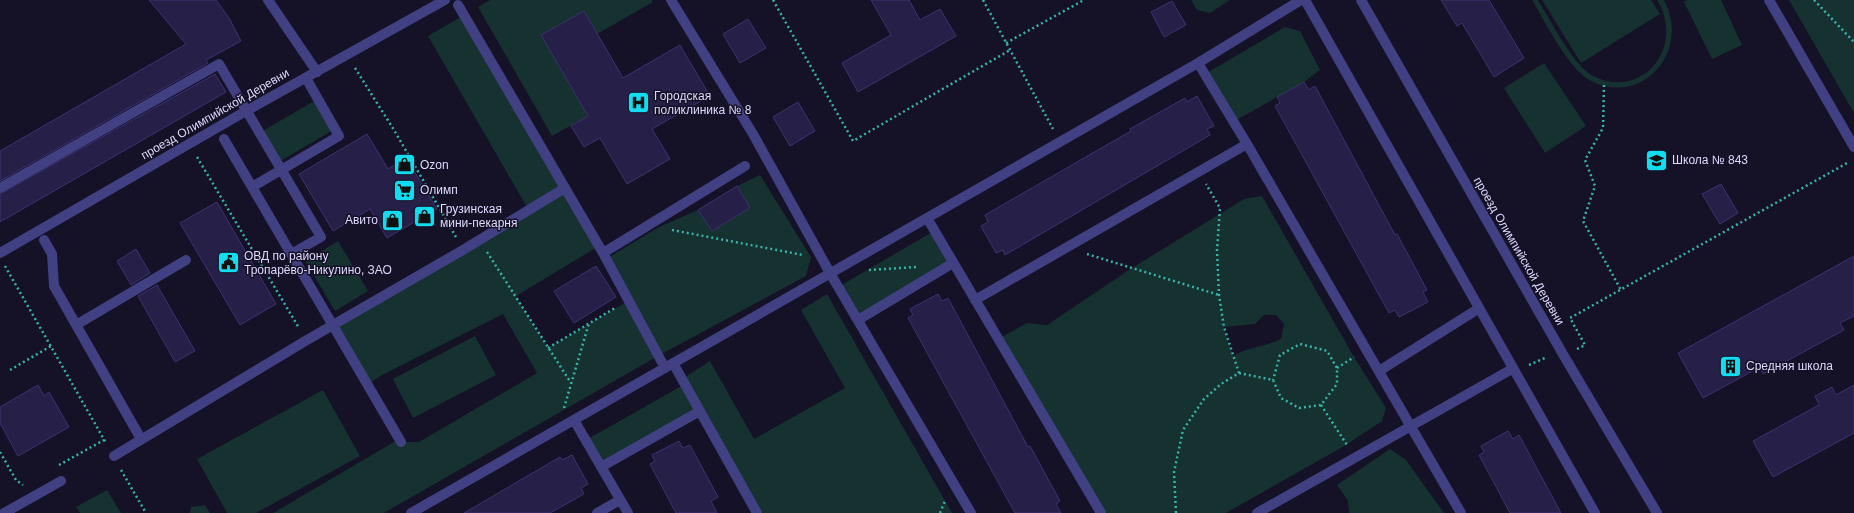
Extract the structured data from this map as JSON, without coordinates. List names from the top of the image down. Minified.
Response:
{"streets":{"street":["проезд Олимпийской Деревни"]},"places":{"hospital":["Городская поликлиника № 8"],"school or university":["Школа № 843"],"shop":["Ozon","Грузинская мини-пекарня","Авито"],"supermarket":["Олимп"],"public building":["ОВД по району Тропарёво-Никулино, ЗАО"],"building":["Средняя школа"]}}
